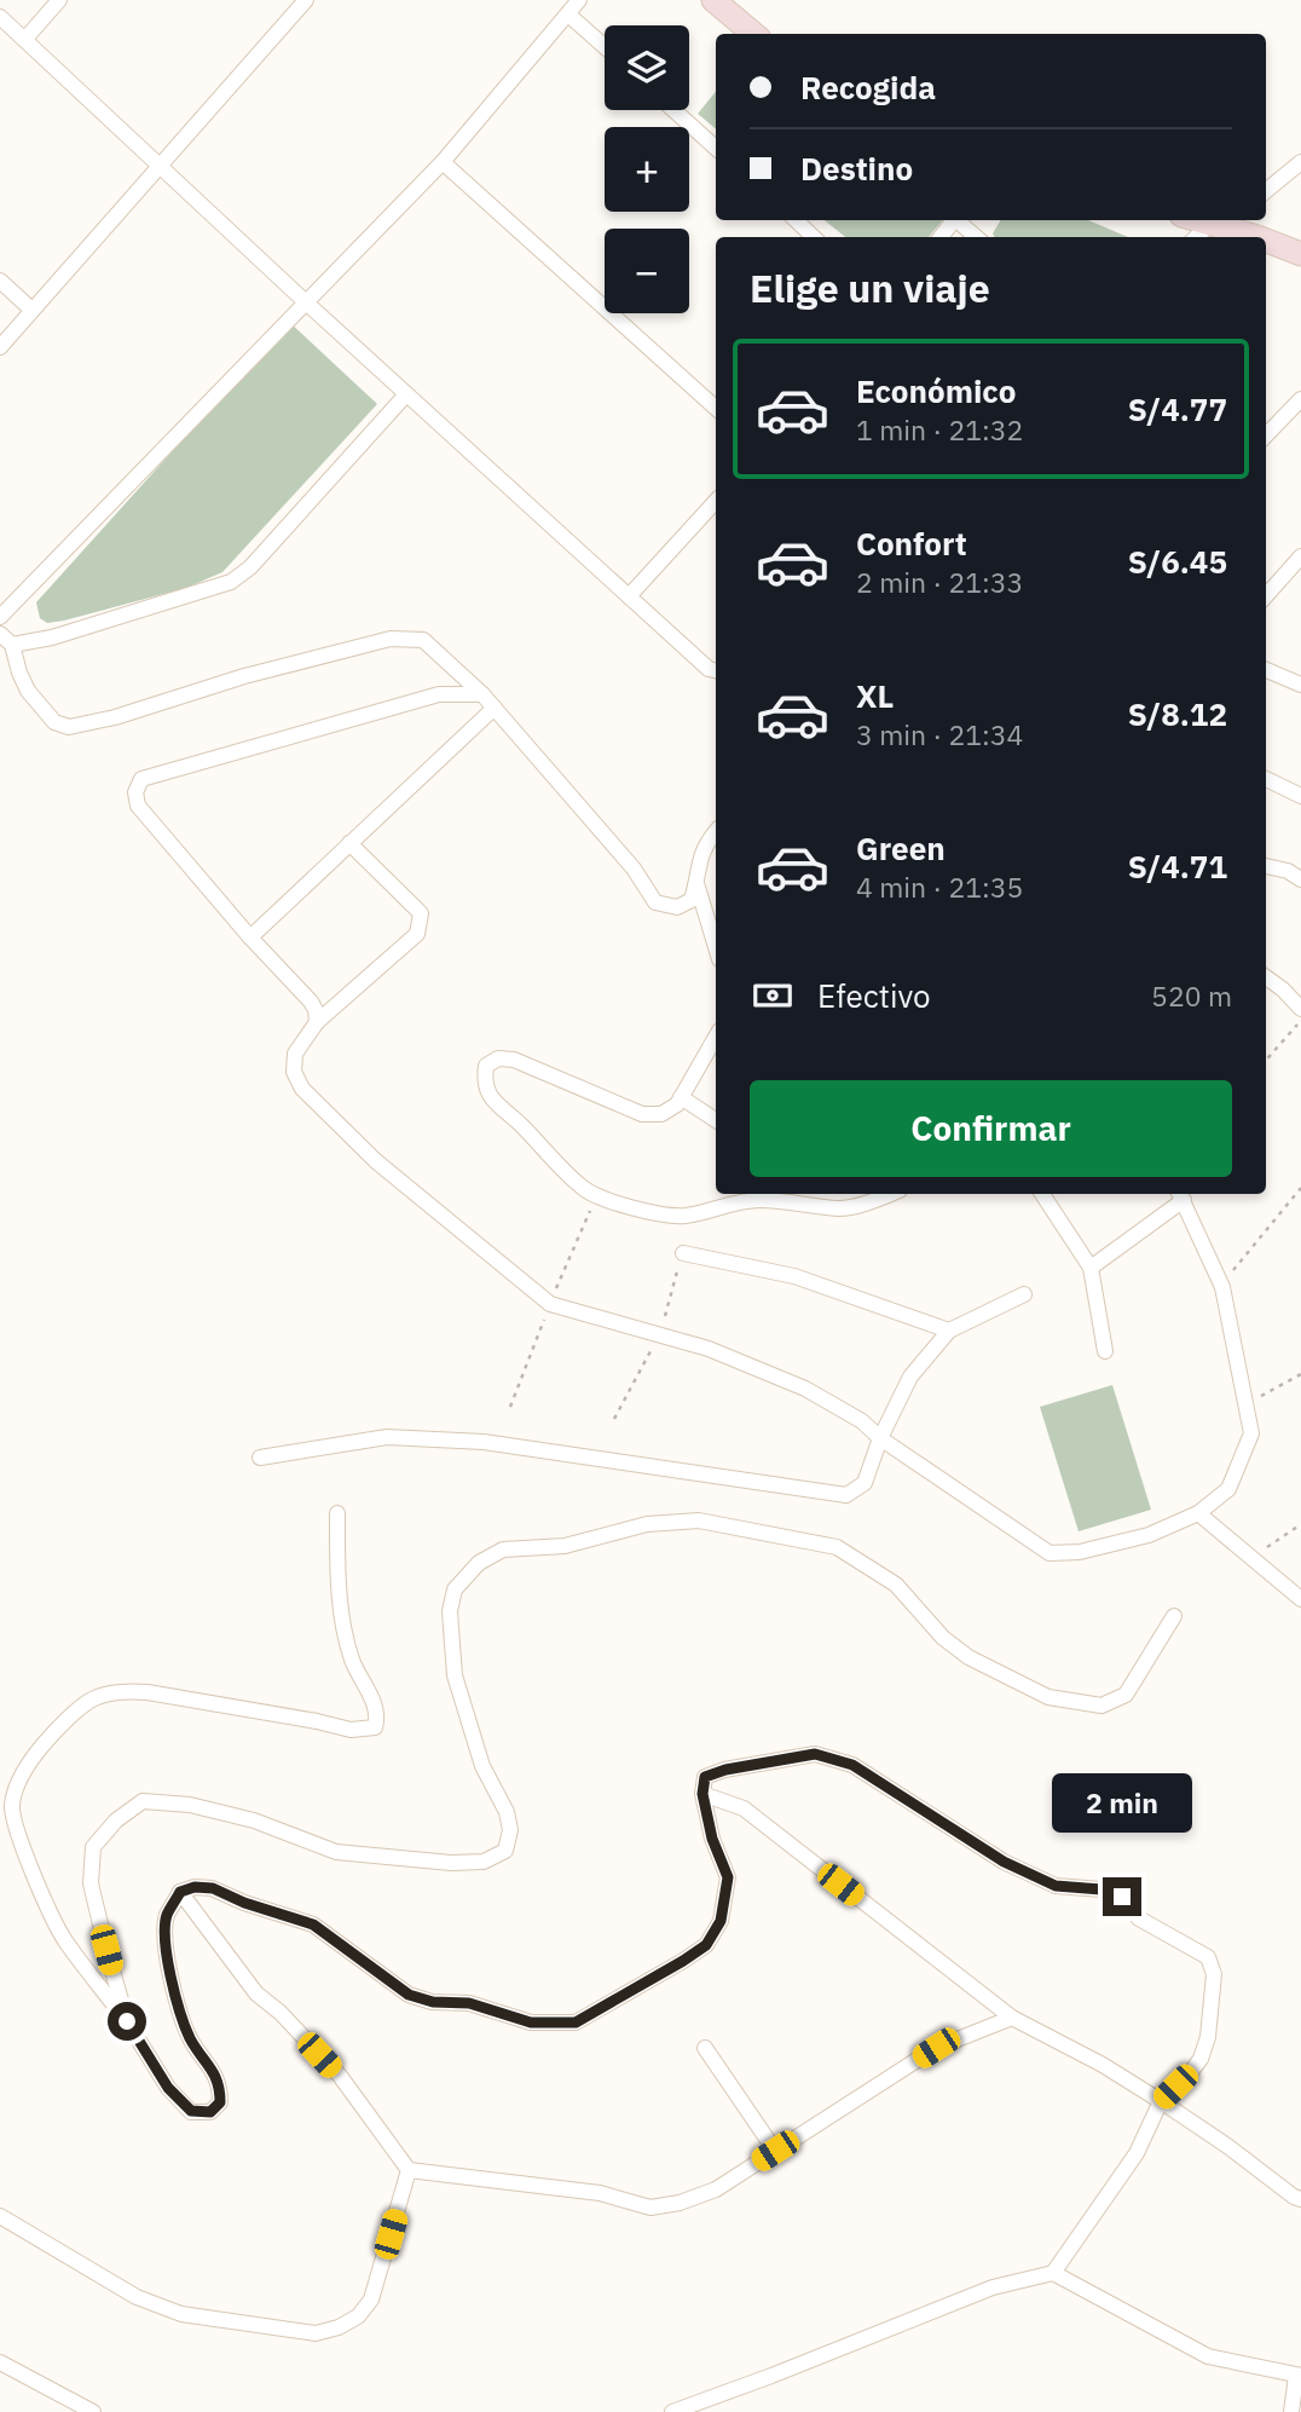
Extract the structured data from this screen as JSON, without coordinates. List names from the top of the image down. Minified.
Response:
{"page":{"map_buttons":["+","−"],"banner":["Recogida","Destino"],"heading":"Elige un viaje","list":[{"name":"Económico","note":"1 min · 21:32","value":"S/4.77"},{"name":"Confort","note":"2 min · 21:33","value":"S/6.45"},{"name":"XL","note":"3 min · 21:34","value":"S/8.12"},{"name":"Green","note":"4 min · 21:35","value":"S/4.71"}],"pay":["Efectivo","520 m"],"buttons":"Confirmar","bubble":"2 min"}}
